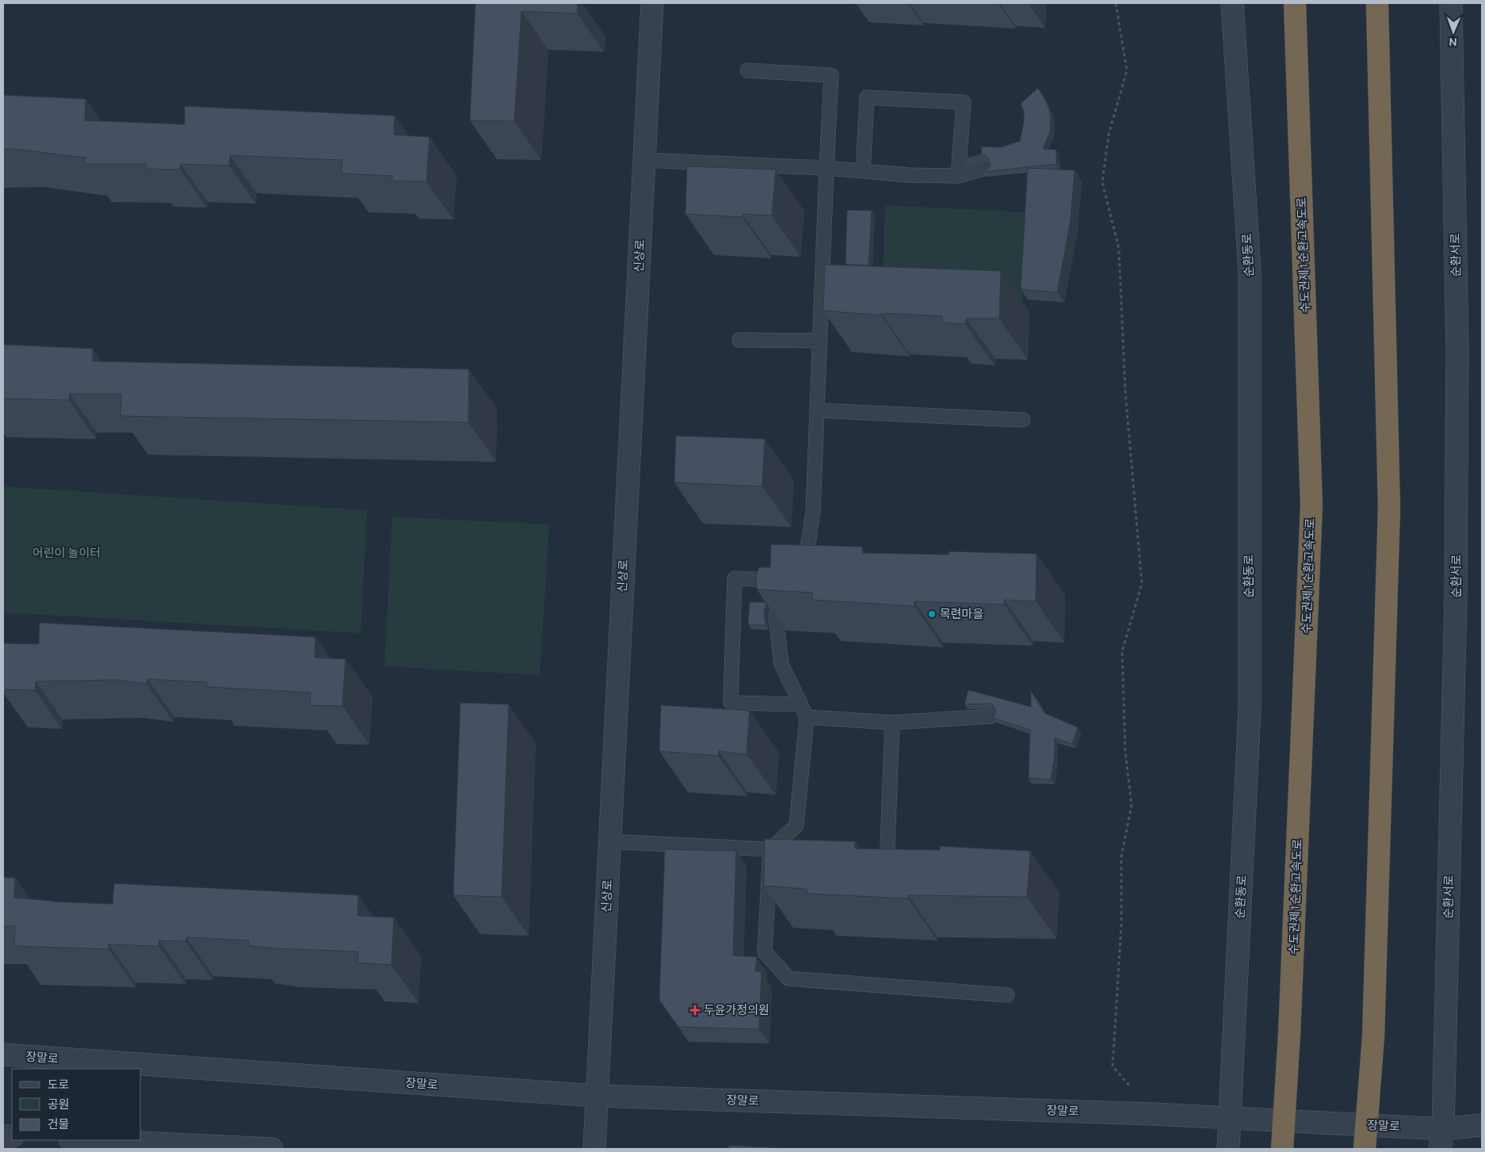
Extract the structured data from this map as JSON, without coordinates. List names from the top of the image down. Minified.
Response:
{"streets":{"highway":["수도권제1순환고속도로"],"street":["순환동로","순환서로","신상로","장말로"]},"crossings":[["순환동로","장말로"],["순환서로","장말로"],["신상로","장말로"]],"parks":["어린이 놀이터"],"places":{"other":["목련마을"],"health":["두윤가정의원"]},"legend":["도로","공원","건물"],"north":"bottom"}
